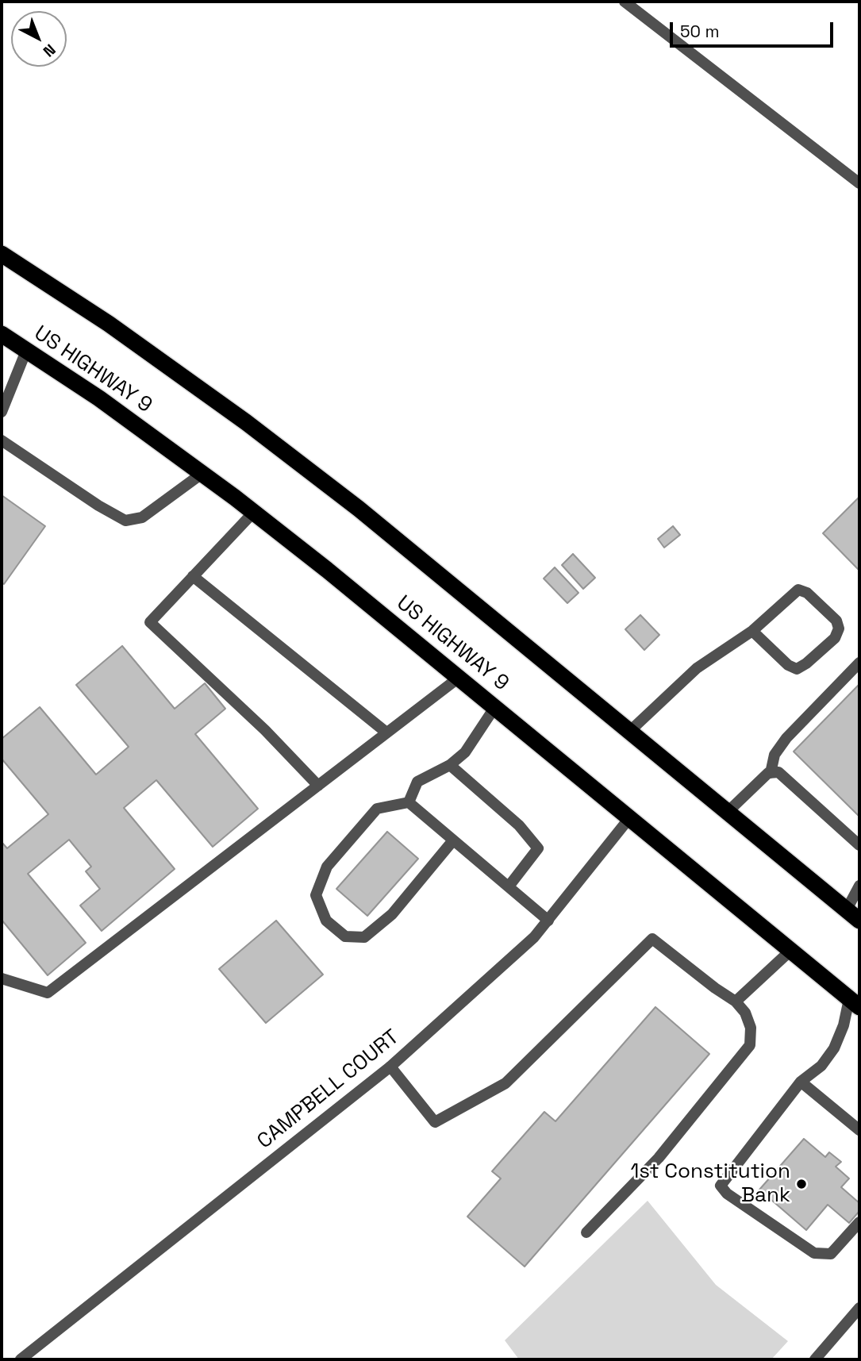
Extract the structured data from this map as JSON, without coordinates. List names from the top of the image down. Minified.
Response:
{"streets":{"highway":["US HIGHWAY 9"],"street":["CAMPBELL COURT"]},"crossings":[["US HIGHWAY 9","CAMPBELL COURT"]],"places":["1st Constitution Bank"],"scale_bar":"50 m","north":"bottom right"}
